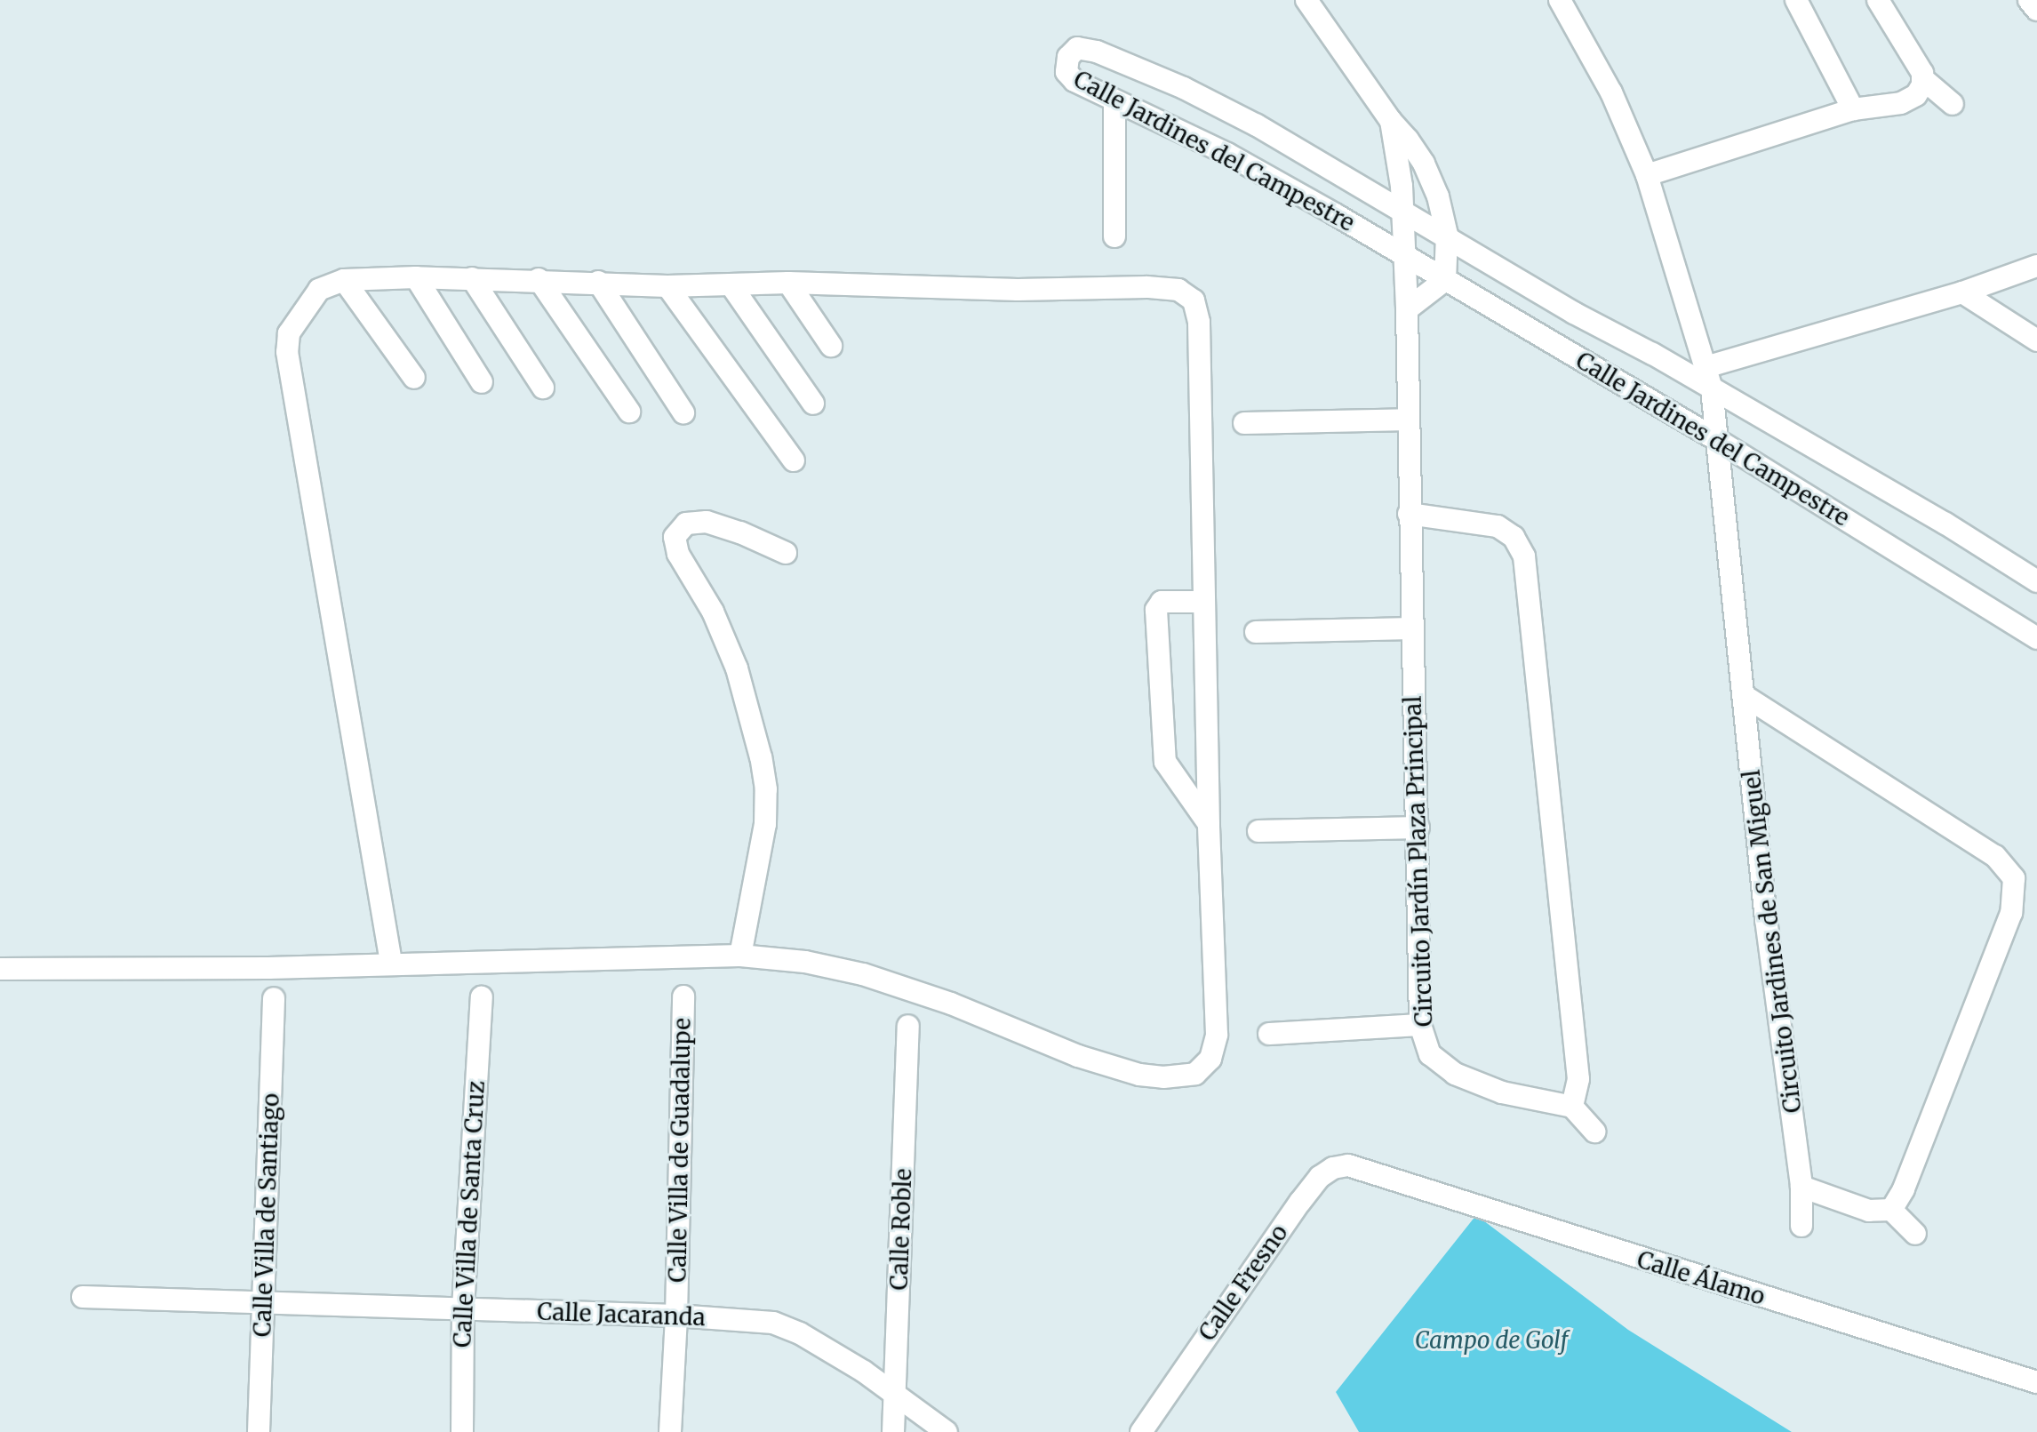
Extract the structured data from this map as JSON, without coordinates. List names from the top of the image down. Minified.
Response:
{"streets":{"street":["Calle Jardines del Campestre","Circuito Jardín Plaza Principal","Circuito Jardines de San Miguel","Calle Villa de Guadalupe","Calle Villa de Santa Cruz","Calle Villa de Santiago","Calle Roble","Calle Álamo","Calle Fresno","Calle Jacaranda"]},"crossings":[["Calle Jardines del Campestre","Circuito Jardín Plaza Principal"],["Calle Jardines del Campestre","Circuito Jardines de San Miguel"],["Calle Villa de Guadalupe","Calle Jacaranda"],["Calle Villa de Santa Cruz","Calle Jacaranda"],["Calle Villa de Santiago","Calle Jacaranda"],["Calle Roble","Calle Jacaranda"],["Calle Álamo","Calle Fresno"]],"parks":["Campo de Golf"]}
